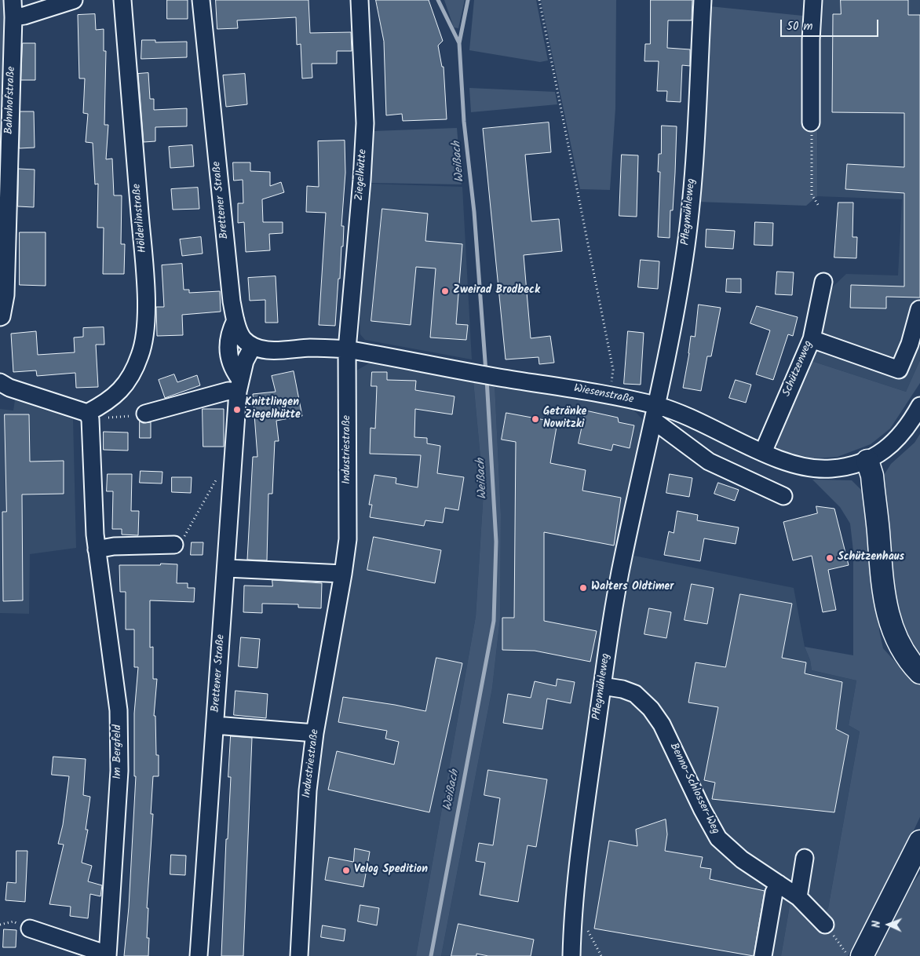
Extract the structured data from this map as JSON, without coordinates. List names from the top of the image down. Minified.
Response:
{"streets":{"street":["Bahnhofstraße","Ziegelhütte","Brettener Straße","Pflegmühleweg","Hölderlinstraße","Schützenweg","Wiesenstraße","Industriestraße","Im Bergfeld","Benno-Schlosser-Weg"]},"crossings":[["Ziegelhütte","Wiesenstraße"],["Ziegelhütte","Industriestraße"],["Brettener Straße","Wiesenstraße"],["Pflegmühleweg","Wiesenstraße"],["Pflegmühleweg","Benno-Schlosser-Weg"],["Hölderlinstraße","Im Bergfeld"],["Schützenweg","Wiesenstraße"],["Wiesenstraße","Industriestraße"]],"water":["Weißach"],"places":["Zweirad Brodbeck","Knittlingen Ziegelhütte","Getränke Nowitzki","Schützenhaus","Walters Oldtimer","Velog Spedition"],"scale_bar":"50 m","north":"left"}
